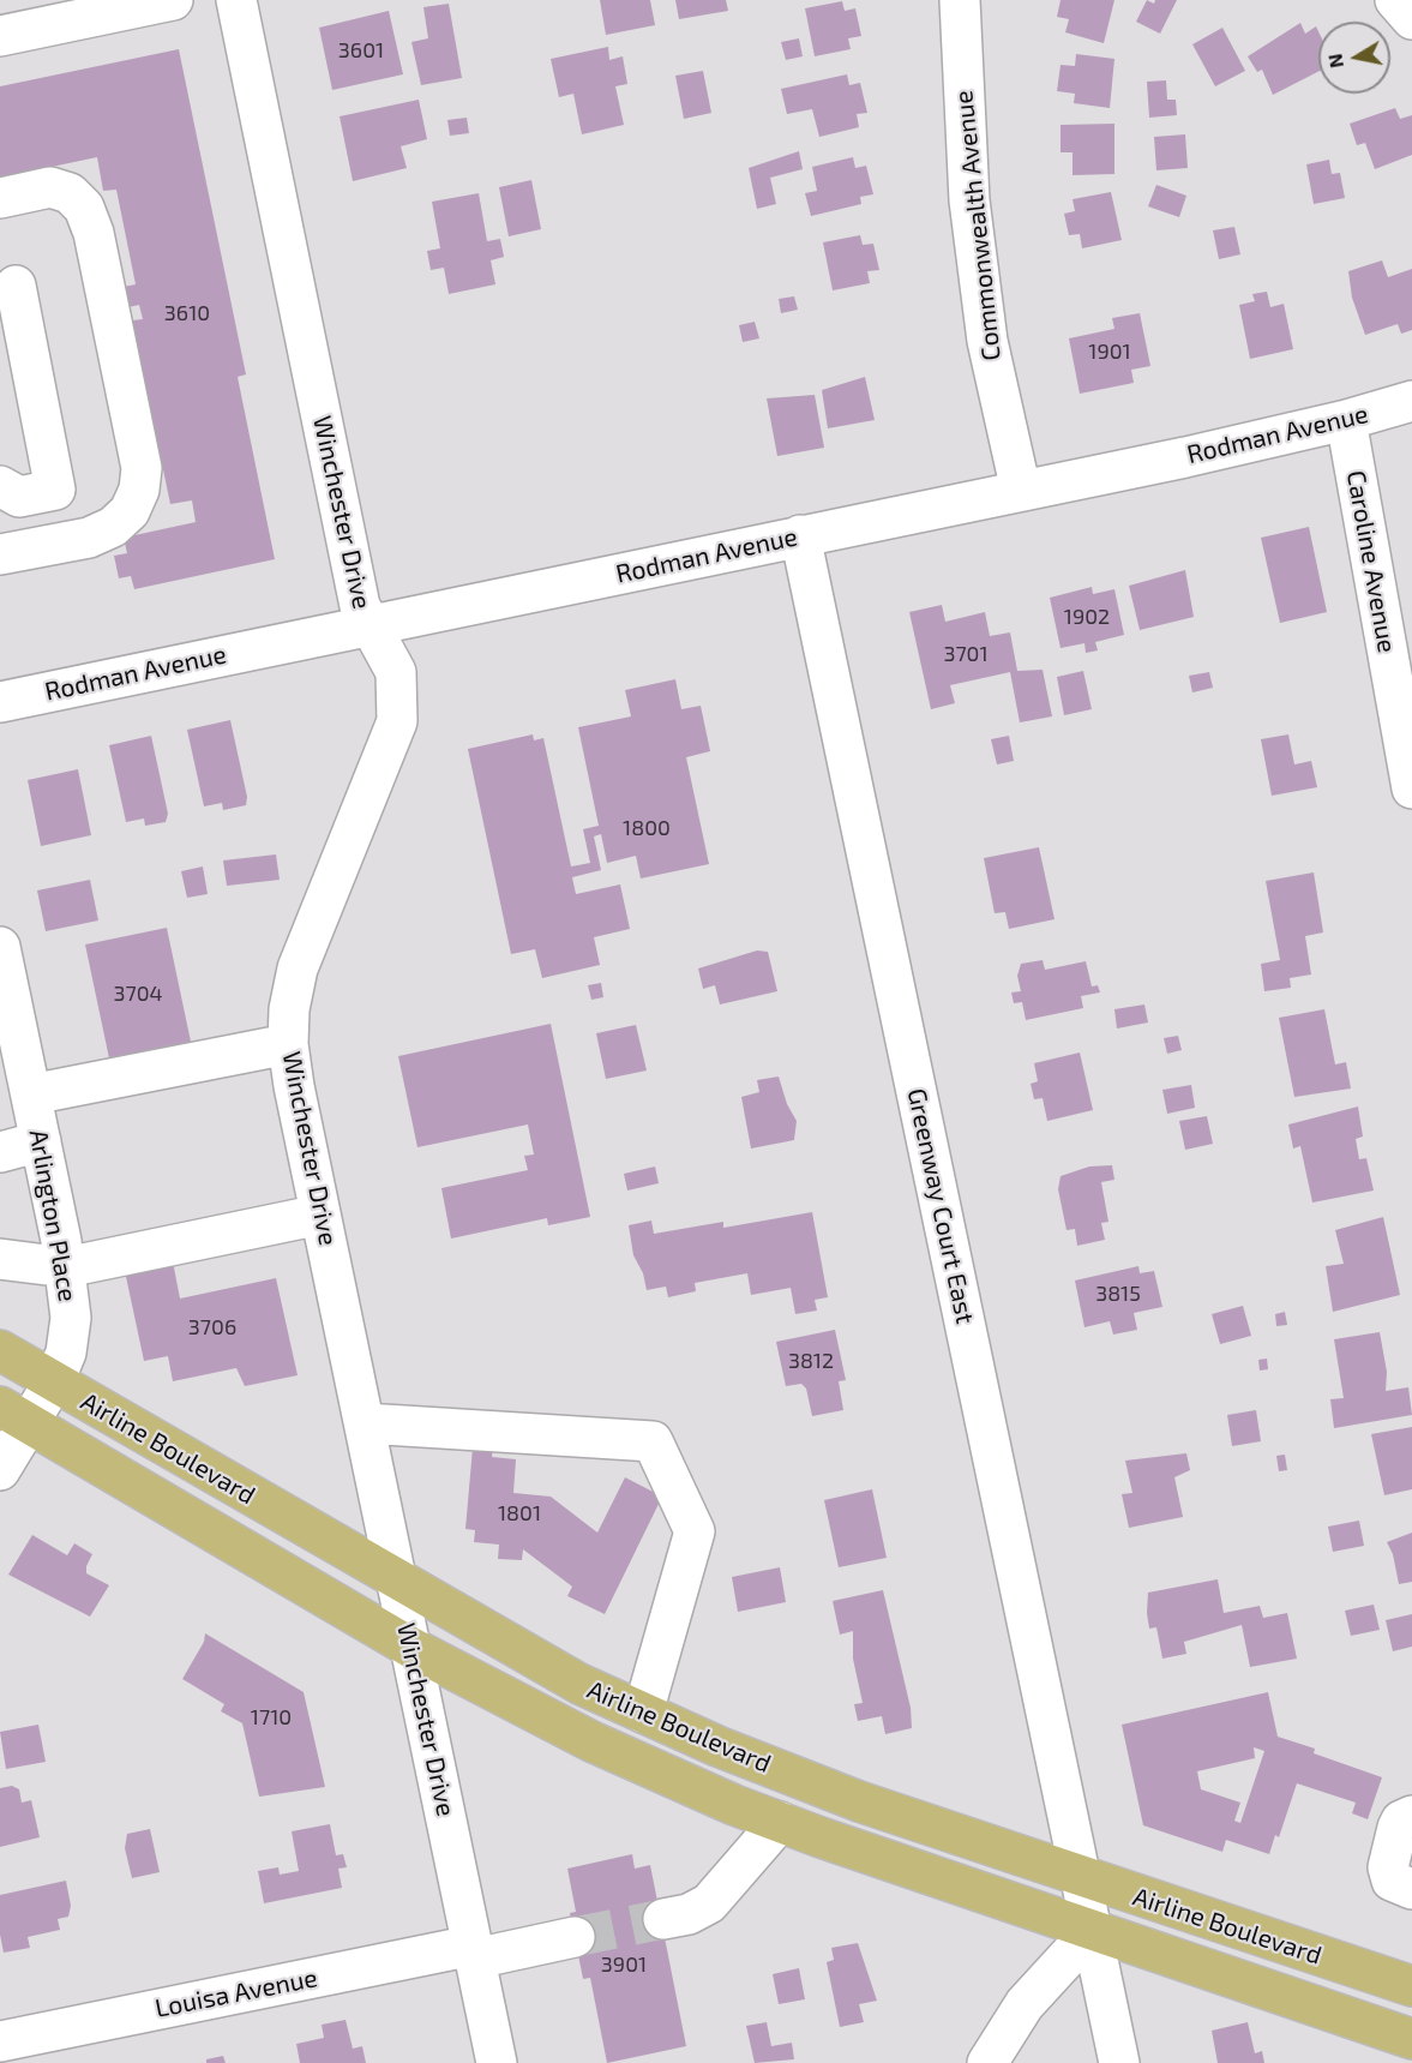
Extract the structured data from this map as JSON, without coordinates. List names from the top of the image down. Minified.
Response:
{"streets":{"main road":["Airline Boulevard"],"street":["Commonwealth Avenue","Rodman Avenue","Winchester Drive","Caroline Avenue","Greenway Court East","Arlington Place","Louisa Avenue"]},"crossings":[["Commonwealth Avenue","Rodman Avenue"],["Rodman Avenue","Winchester Drive"],["Rodman Avenue","Caroline Avenue"],["Rodman Avenue","Greenway Court East"],["Winchester Drive","Airline Boulevard"],["Winchester Drive","Louisa Avenue"],["Greenway Court East","Airline Boulevard"],["Arlington Place","Airline Boulevard"]],"house_numbers":["3601","3610","1901","1902","3701","1800","3704","3815","3706","3812","1801","1710","3901"],"north":"left"}
